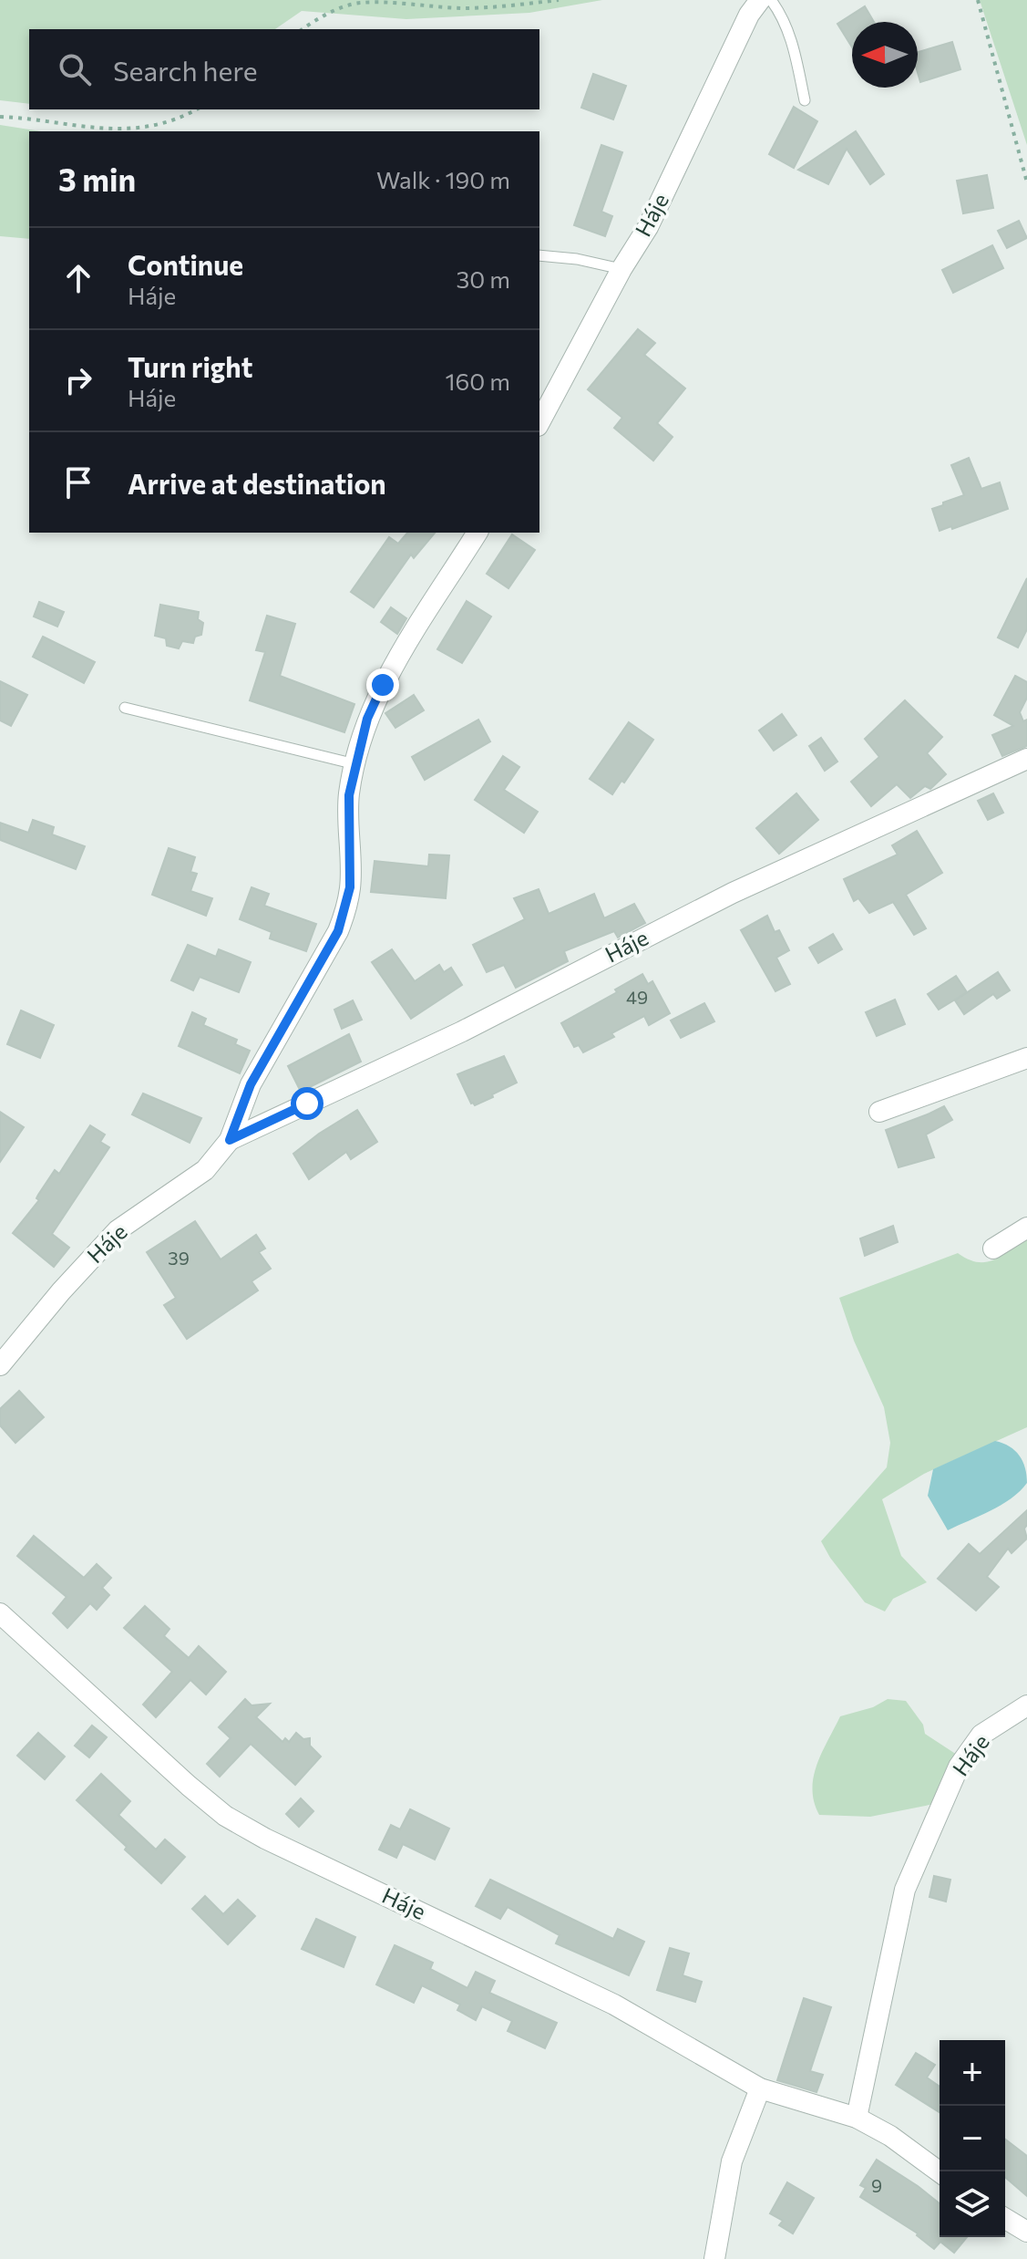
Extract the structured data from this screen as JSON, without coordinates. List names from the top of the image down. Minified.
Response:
{"streets":{"street":["Háje"]},"house_numbers":["49","39","9"],"north":"left","page":{"search":"Search here","heading":["3 min","Walk · 190 m"],"list":[["Continue","Háje","30 m"],["Turn right","Háje","160 m"],"Arrive at destination"],"map_buttons":["+","−"]}}
